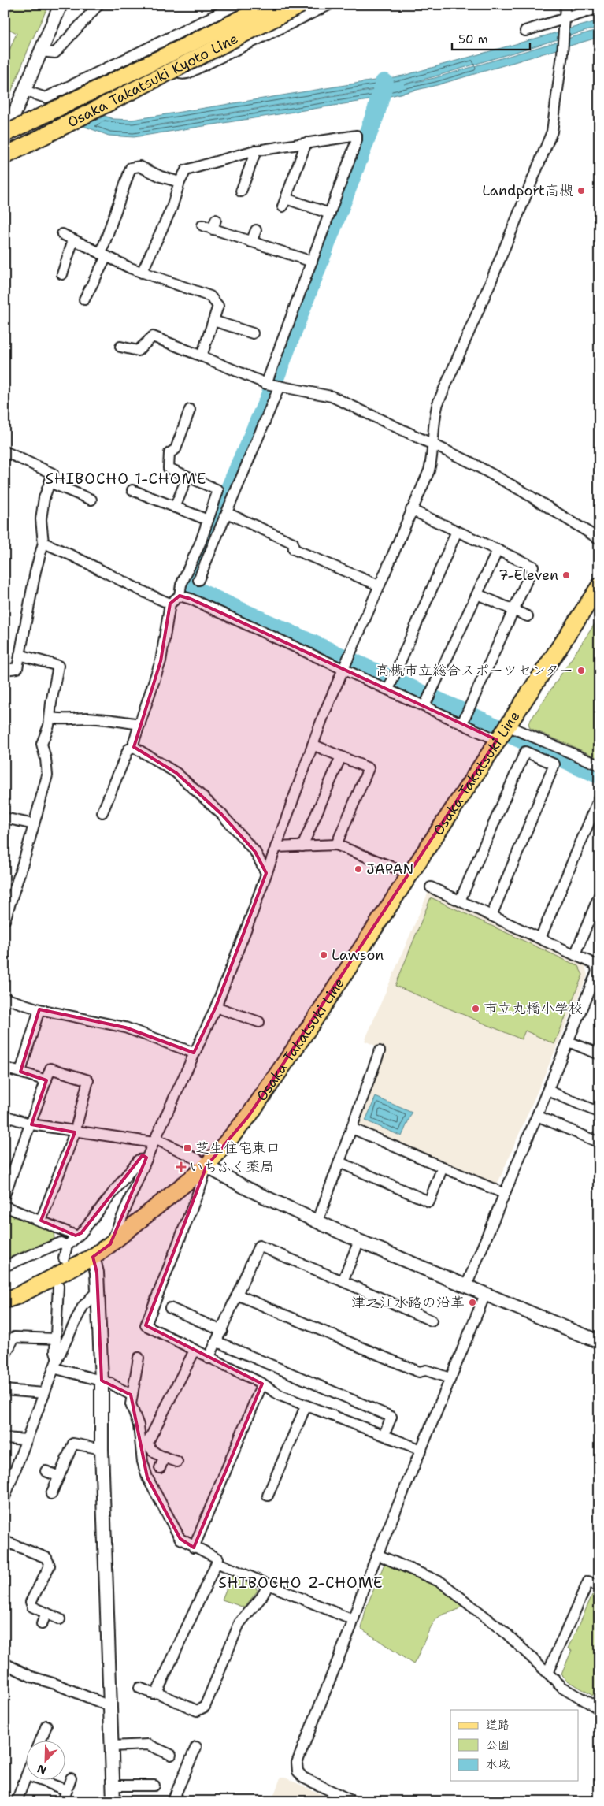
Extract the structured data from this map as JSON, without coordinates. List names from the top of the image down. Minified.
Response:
{"streets":{"main road":["Osaka Takatsuki Kyoto Line","Osaka Takatsuki Line"]},"districts":["SHIBOCHO 1-CHOME","SHIBOCHO 2-CHOME"],"places":{"other":["Landport高槻","7-Eleven","高槻市立総合スポーツセンター","JAPAN","Lawson","市立丸橋小学校","津之江水路の沿革"],"transit":["芝生住宅東口"],"health":["いちふく薬局"]},"legend":["道路","公園","水域"],"scale_bar":"50 m","north":"bottom left"}
